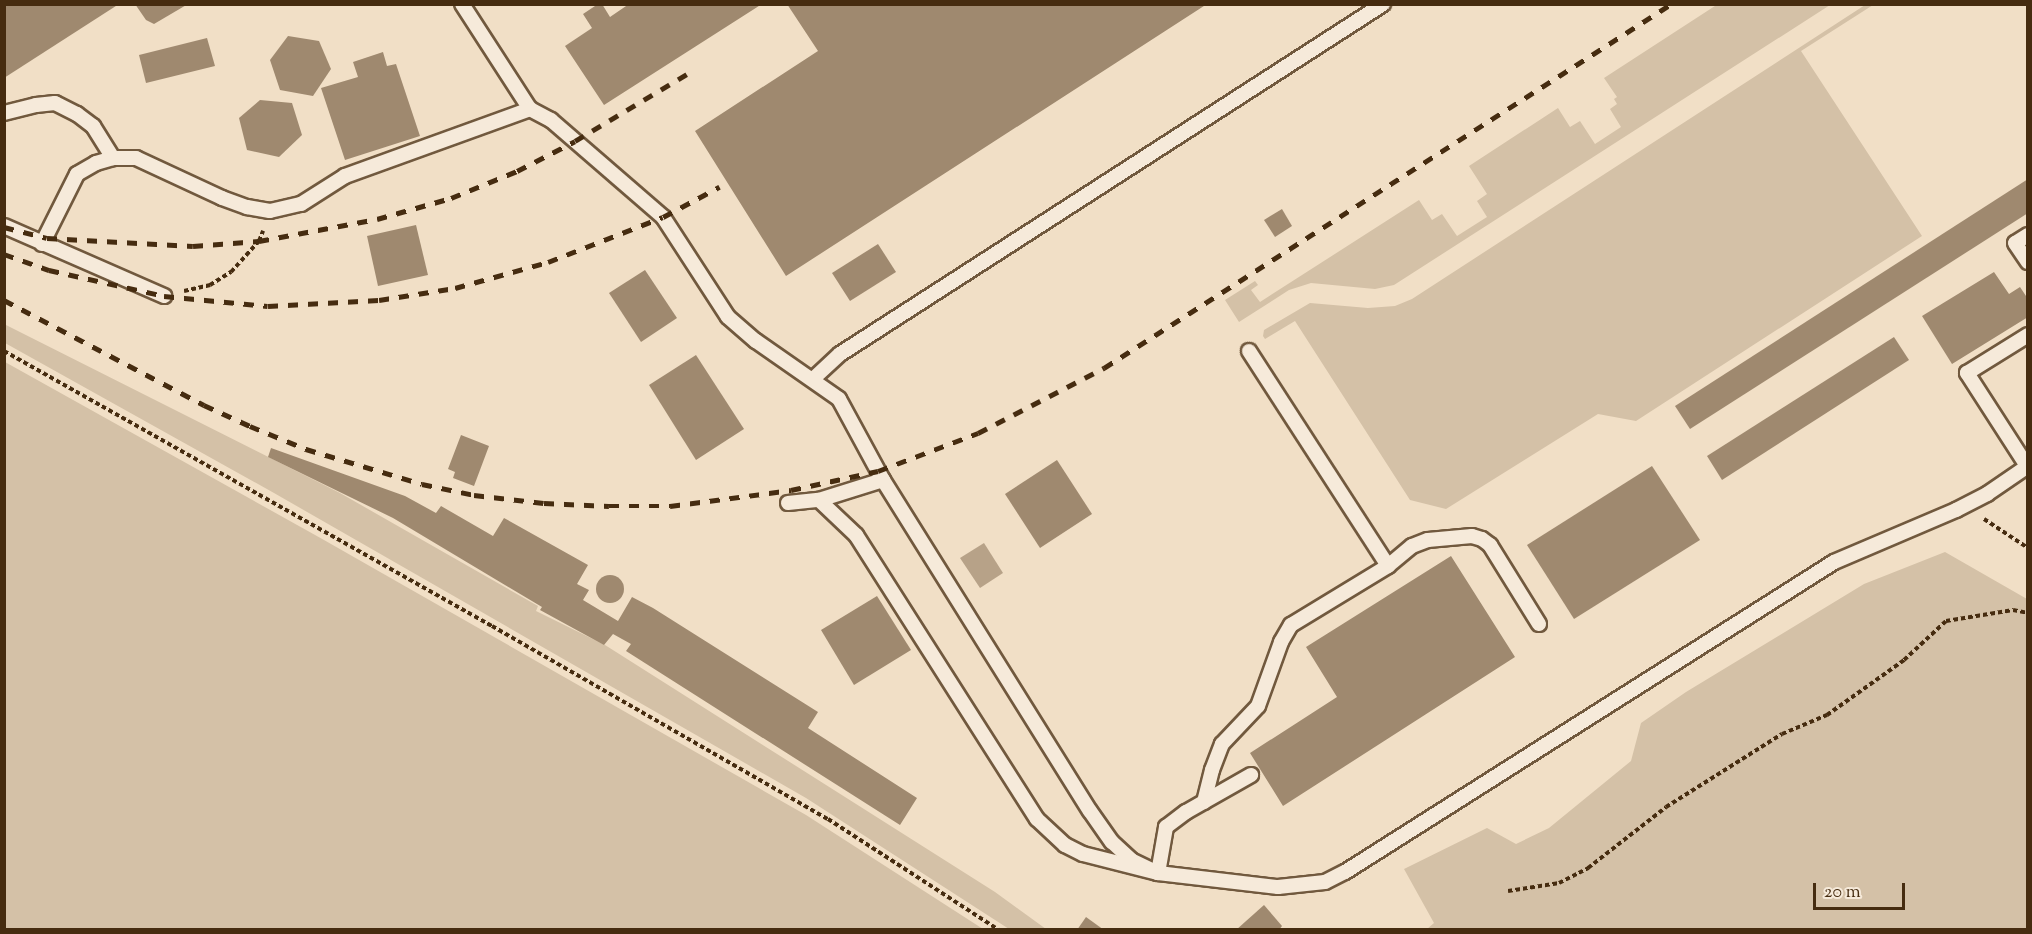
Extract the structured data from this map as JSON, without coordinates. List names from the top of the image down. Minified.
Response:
{"scale_bar":"20 m"}
